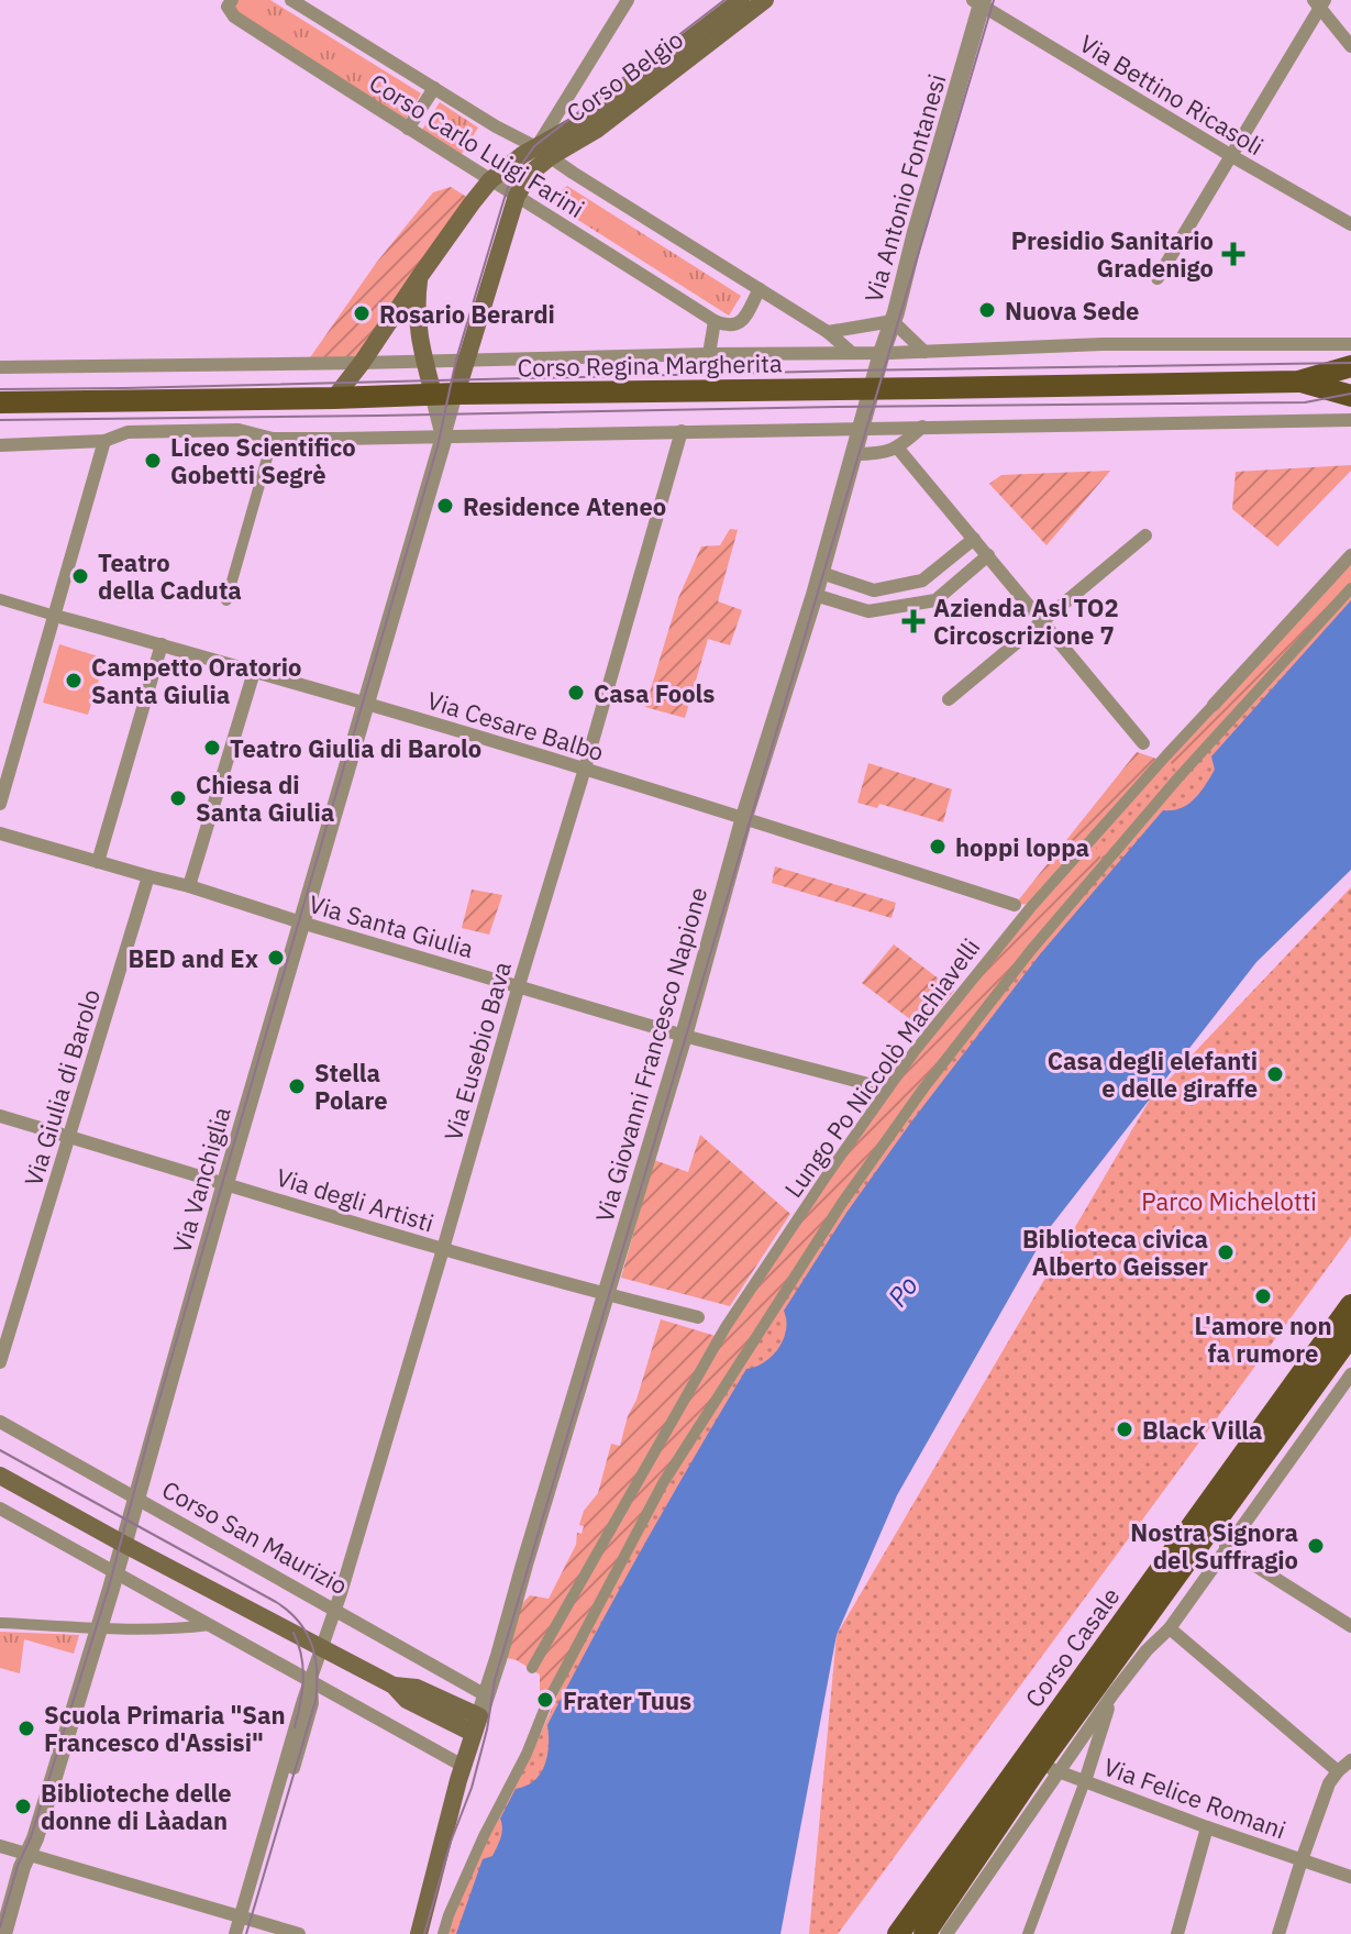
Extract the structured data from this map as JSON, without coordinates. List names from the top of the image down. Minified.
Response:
{"streets":{"main road":["Corso Belgio","Corso Regina Margherita","Corso Casale"],"street":["Via Bettino Ricasoli","Corso Carlo Luigi Farini","Via Antonio Fontanesi","Via Cesare Balbo","Via Santa Giulia","Via Eusebio Bava","Via Giovanni Francesco Napione","Lungo Po Niccolò Machiavelli","Via Giulia di Barolo","Via Vanchiglia","Via degli Artisti","Corso San Maurizio","Via Felice Romani"]},"crossings":[["Corso Belgio","Corso Carlo Luigi Farini"],["Corso Belgio","Corso Regina Margherita"],["Via Bettino Ricasoli","Via Antonio Fontanesi"],["Corso Carlo Luigi Farini","Corso Regina Margherita"],["Via Antonio Fontanesi","Corso Regina Margherita"],["Via Antonio Fontanesi","Via Giovanni Francesco Napione"],["Corso Regina Margherita","Via Giovanni Francesco Napione"],["Via Cesare Balbo","Via Eusebio Bava"],["Via Cesare Balbo","Via Giovanni Francesco Napione"],["Via Cesare Balbo","Via Vanchiglia"],["Via Santa Giulia","Via Eusebio Bava"],["Via Santa Giulia","Via Giovanni Francesco Napione"],["Via Santa Giulia","Via Giulia di Barolo"],["Via Santa Giulia","Via Vanchiglia"],["Via Eusebio Bava","Via degli Artisti"],["Via Eusebio Bava","Corso San Maurizio"],["Via Giovanni Francesco Napione","Via degli Artisti"],["Via Giovanni Francesco Napione","Corso San Maurizio"],["Via Giulia di Barolo","Via degli Artisti"],["Via Vanchiglia","Via degli Artisti"],["Via Vanchiglia","Corso San Maurizio"],["Corso Casale","Via Felice Romani"]],"water":["Po"],"parks":["Parco Michelotti"],"places":{"health":["Presidio Sanitario Gradenigo","Azienda Asl TO2 Circoscrizione 7"],"other":["Nuova Sede","Rosario Berardi","Liceo Scientifico Gobetti Segrè","Residence Ateneo","Teatro della Caduta","Campetto Oratorio Santa Giulia","Casa Fools","Teatro Giulia di Barolo","Chiesa di Santa Giulia","hoppi loppa","BED and Ex","Casa degli elefanti e delle giraffe","Stella Polare","Biblioteca civica Alberto Geisser","L'amore non fa rumore","Black Villa","Nostra Signora del Suffragio","Frater Tuus","Scuola Primaria \"San Francesco d'Assisi\"","Biblioteche delle donne di Làadan"]}}
